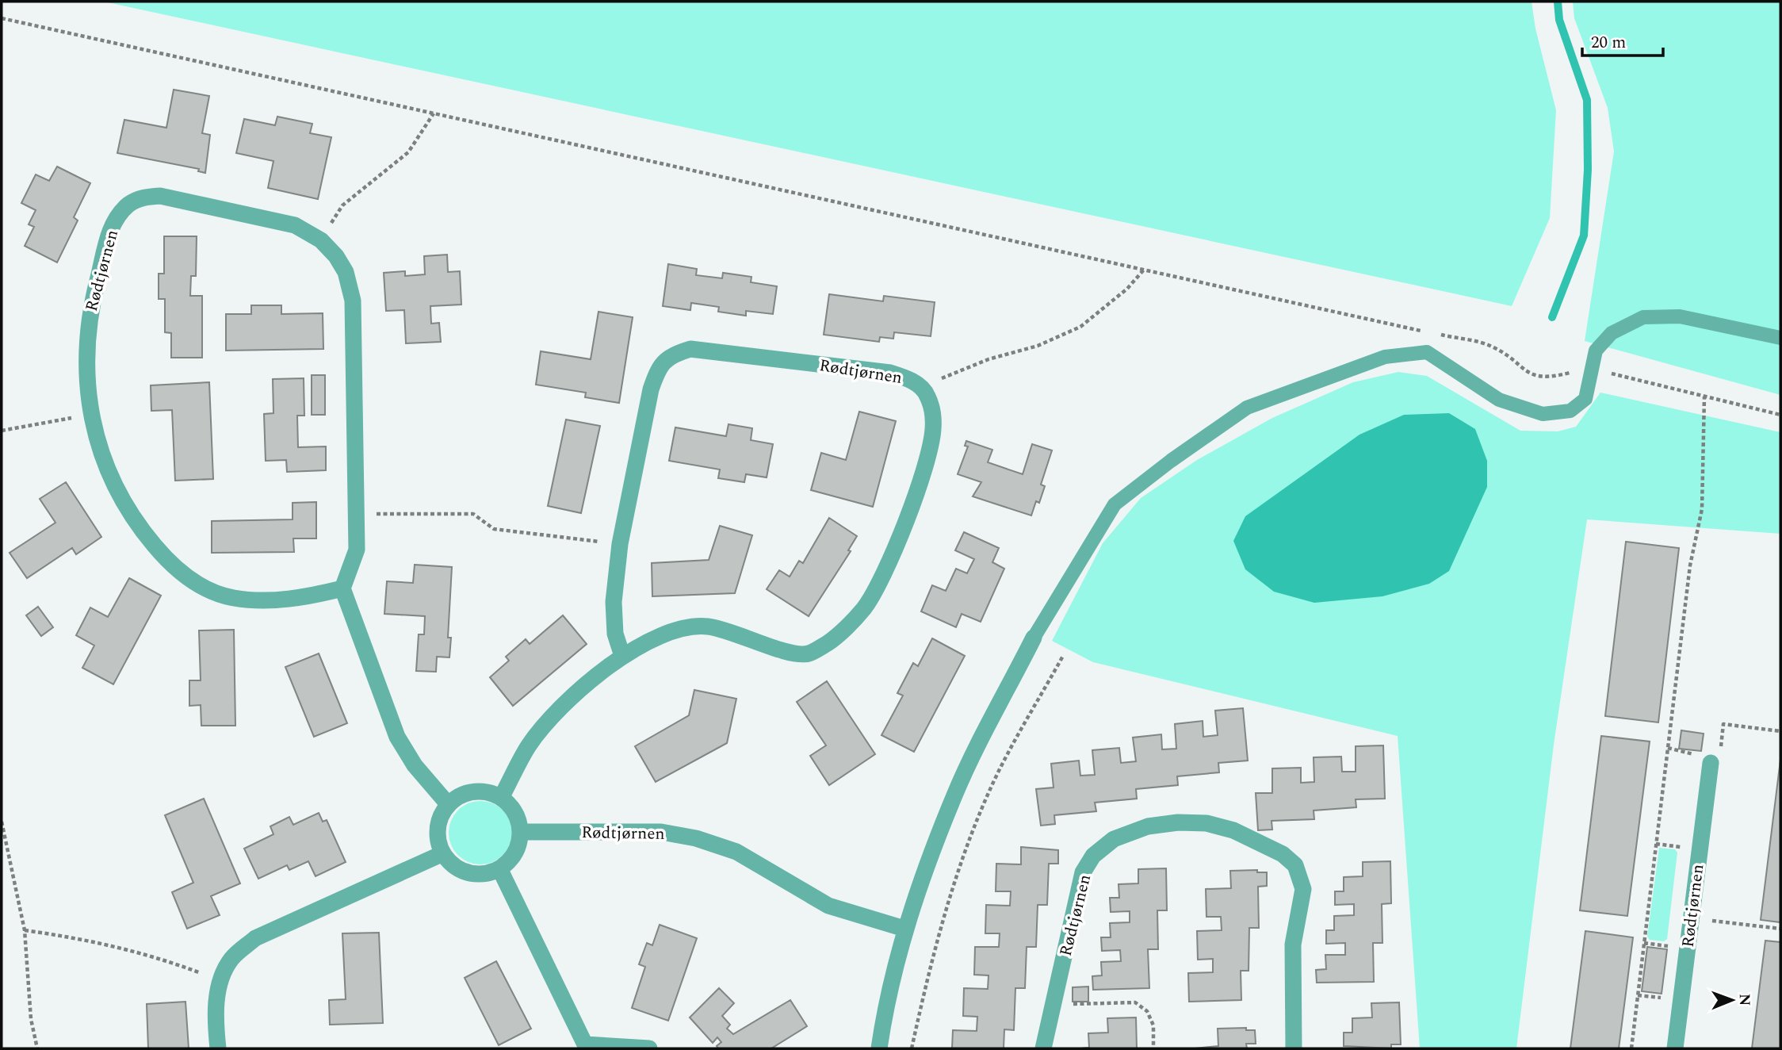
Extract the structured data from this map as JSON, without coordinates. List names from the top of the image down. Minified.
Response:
{"streets":{"street":["Rødtjørnen"]},"scale_bar":"20 m","north":"right"}
